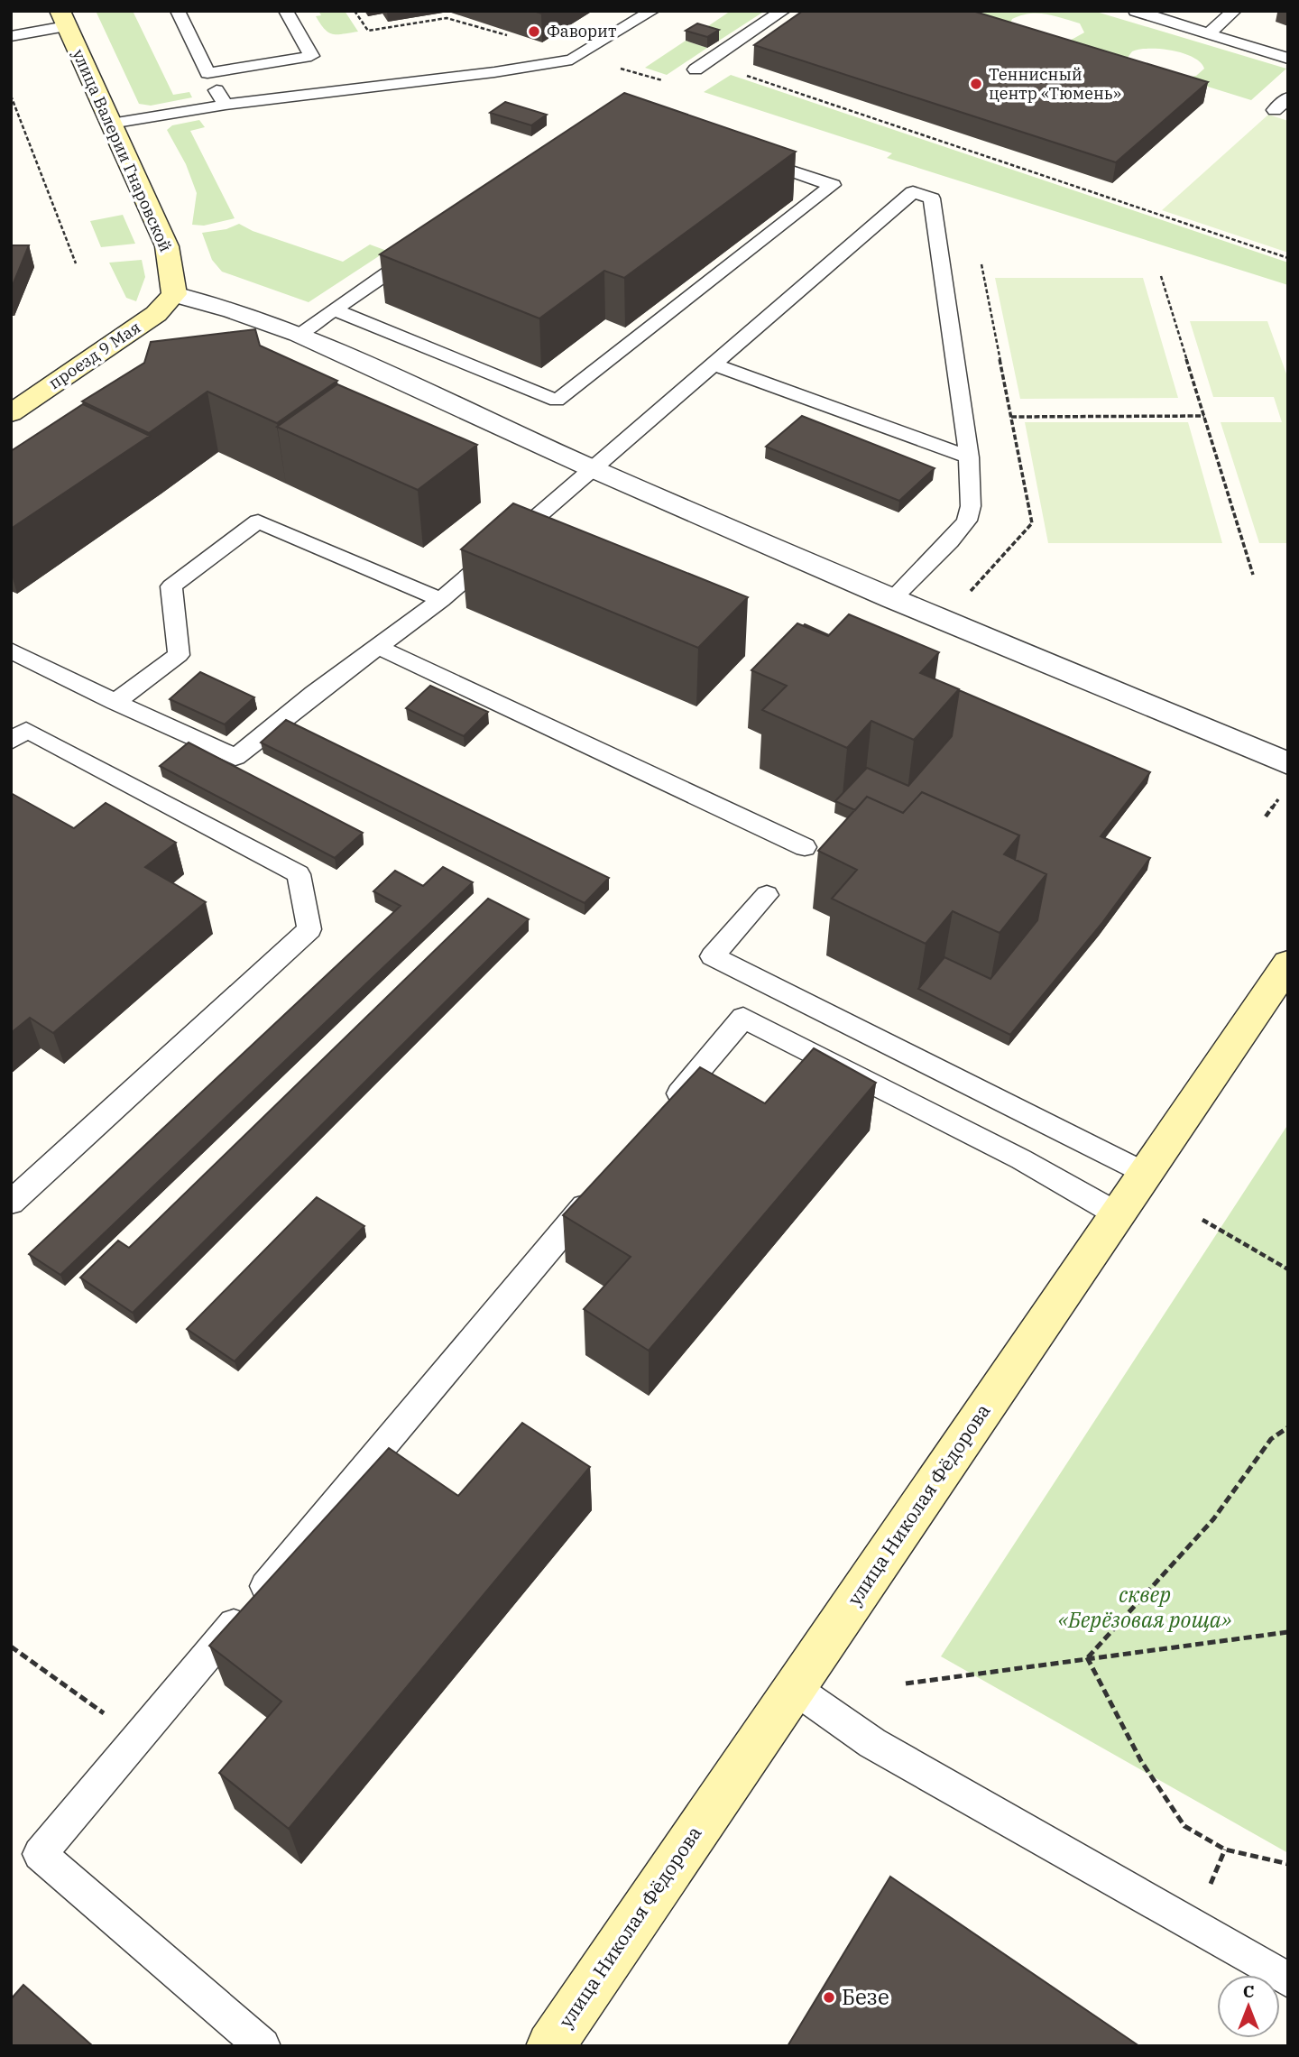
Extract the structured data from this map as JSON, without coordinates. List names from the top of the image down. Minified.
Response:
{"streets":{"street":["улица Валерии Гнаровской","проезд 9 Мая","улица Николая Фёдорова"]},"crossings":[["улица Валерии Гнаровской","проезд 9 Мая"]],"parks":["сквер «Берёзовая роща»"],"places":["Фаворит","Теннисный центр «Тюмень»","Безе"],"north":"top"}
